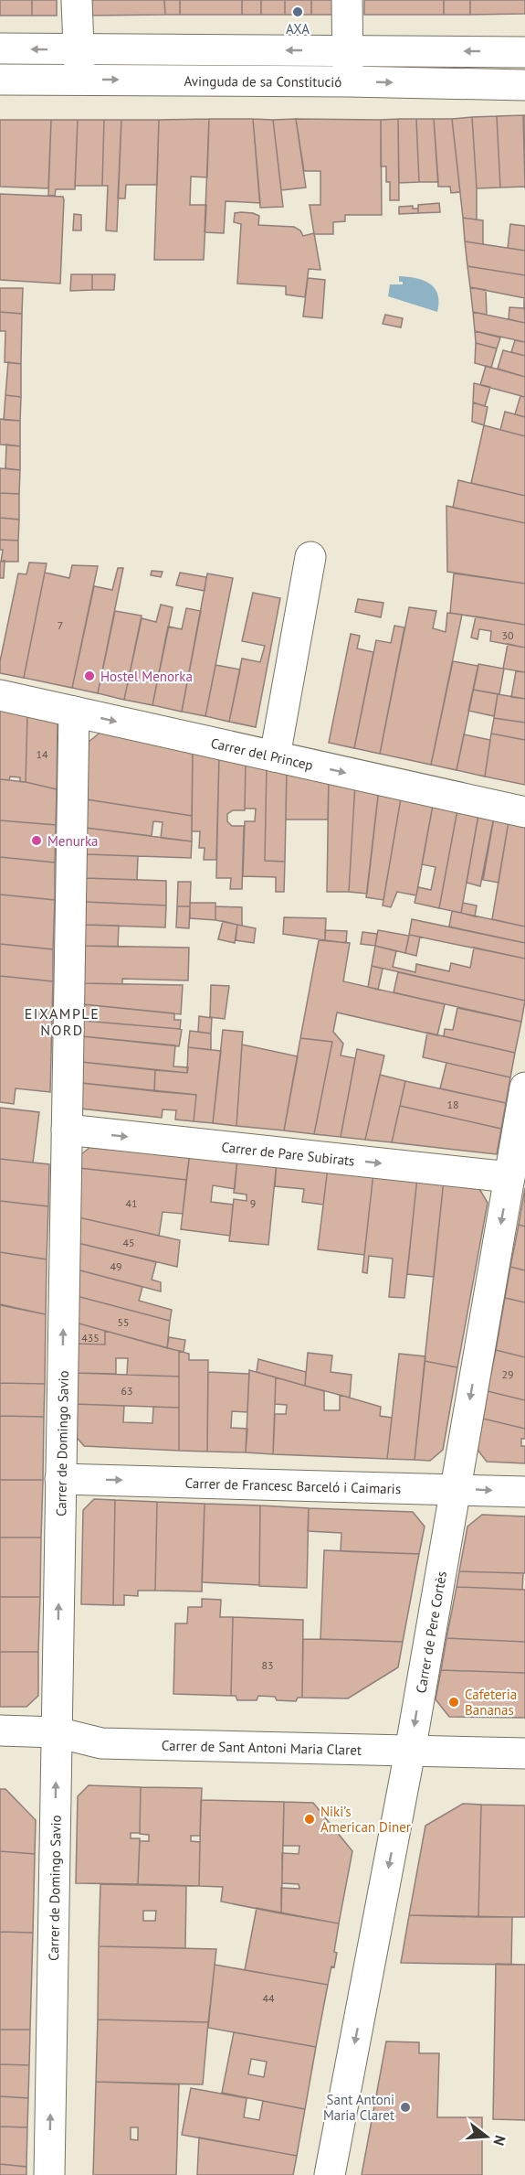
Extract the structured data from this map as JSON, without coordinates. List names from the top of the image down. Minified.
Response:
{"streets":{"street":["Avinguda de sa Constitució","Carrer del Princep","Carrer de Pare Subirats","Carrer de Domingo Savio","Carrer de Francesc Barceló i Caimaris","Carrer de Pere Cortès","Carrer de Sant Antoni Maria Claret"]},"crossings":[["Carrer del Princep","Carrer de Domingo Savio"],["Carrer de Pare Subirats","Carrer de Domingo Savio"],["Carrer de Pare Subirats","Carrer de Pere Cortès"],["Carrer de Domingo Savio","Carrer de Francesc Barceló i Caimaris"],["Carrer de Domingo Savio","Carrer de Sant Antoni Maria Claret"],["Carrer de Francesc Barceló i Caimaris","Carrer de Pere Cortès"],["Carrer de Pere Cortès","Carrer de Sant Antoni Maria Claret"]],"one_way":["Carrer del Princep","Carrer de Pare Subirats","Carrer de Domingo Savio","Carrer de Francesc Barceló i Caimaris","Carrer de Pere Cortès"],"districts":["EIXAMPLE NORD"],"places":["AXA","Hostel Menorka","Menurka","Cafeteria Bananas","Niki’s American Diner","Sant Antoni Maria Claret"],"house_numbers":["7","30","14","18","41","9","45","49","55","435","29","63","83","44"],"north":"right"}
